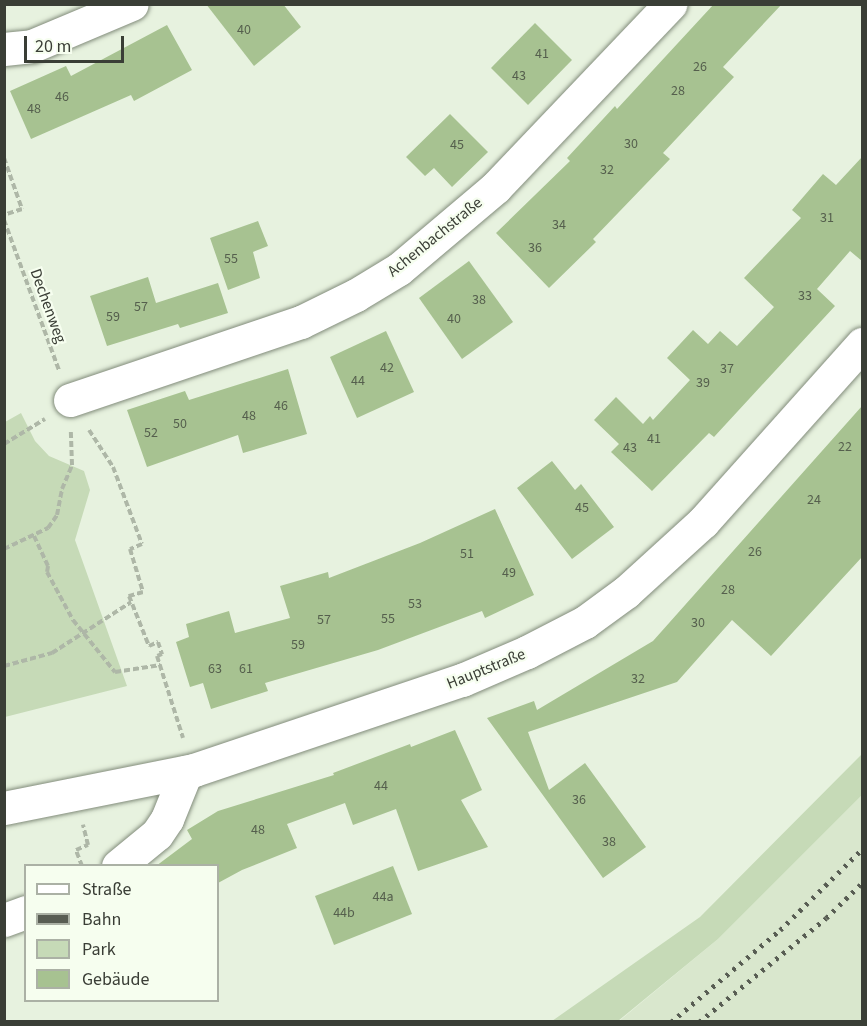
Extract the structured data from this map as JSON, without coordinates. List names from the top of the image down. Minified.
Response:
{"streets":{"street":["Achenbachstraße","Hauptstraße"],"path":["Dechenweg"]},"crossings":[["Achenbachstraße","Dechenweg"]],"house_numbers":["40","41","26","43","28","46","48","30","45","32","31","34","36","55","33","38","57","59","40","42","37","44","39","46","48","50","52","41","22","43","24","45","26","51","49","28","53","55","57","30","59","63","61","32","44","36","48","38","44a","44b"],"legend":["Straße","Bahn","Park","Gebäude"],"scale_bar":"20 m"}
